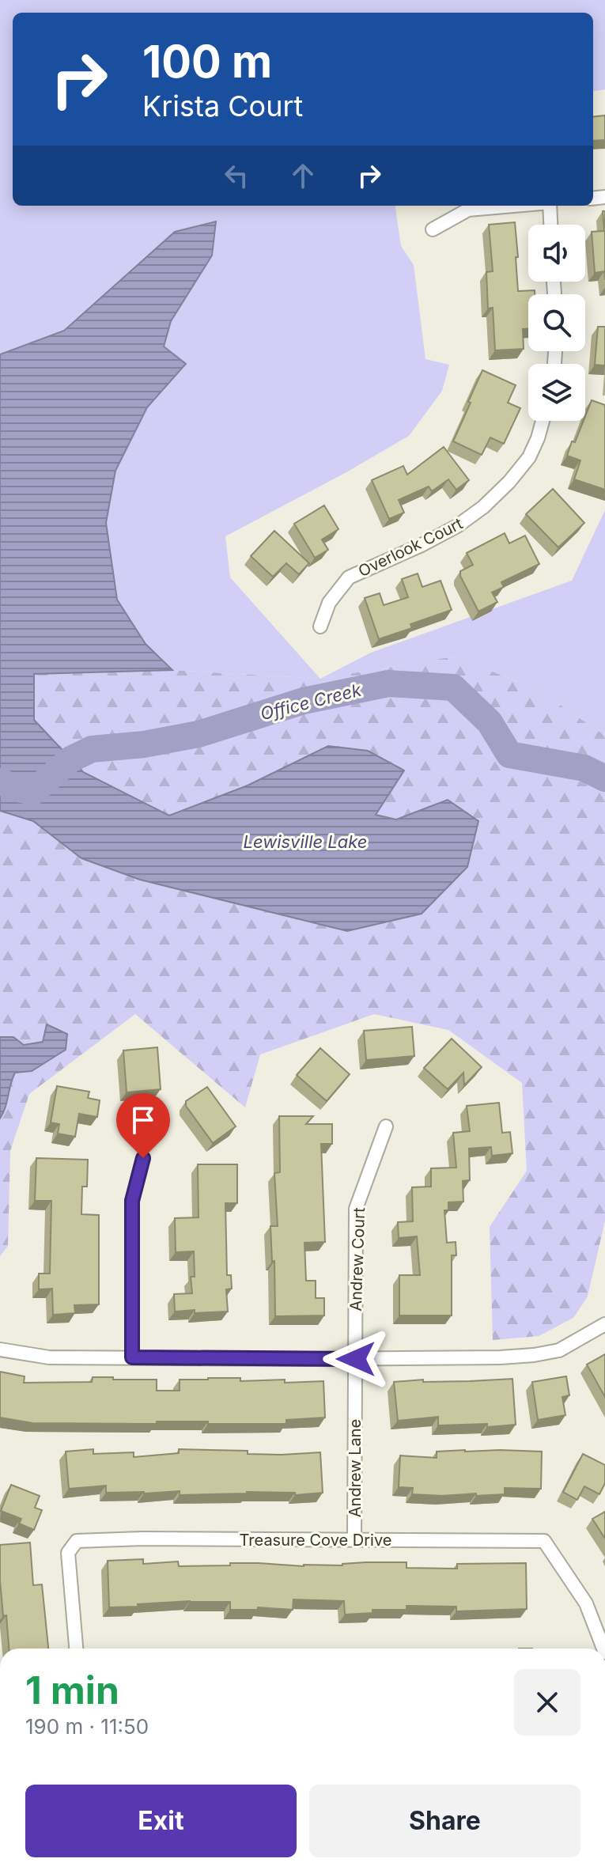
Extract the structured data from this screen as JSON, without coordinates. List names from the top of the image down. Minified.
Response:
{"streets":{"street":["Overlook Court","Andrew Court","Andrew Lane","Treasure Cove Drive"]},"crossings":[["Andrew Court","Andrew Lane"],["Andrew Lane","Treasure Cove Drive"]],"water":["Office Creek","Lewisville Lake"],"page":{"turn":["100 m","Krista Court"],"heading":["1 min","190 m · 11:50"],"buttons":["Exit","Share"]}}
